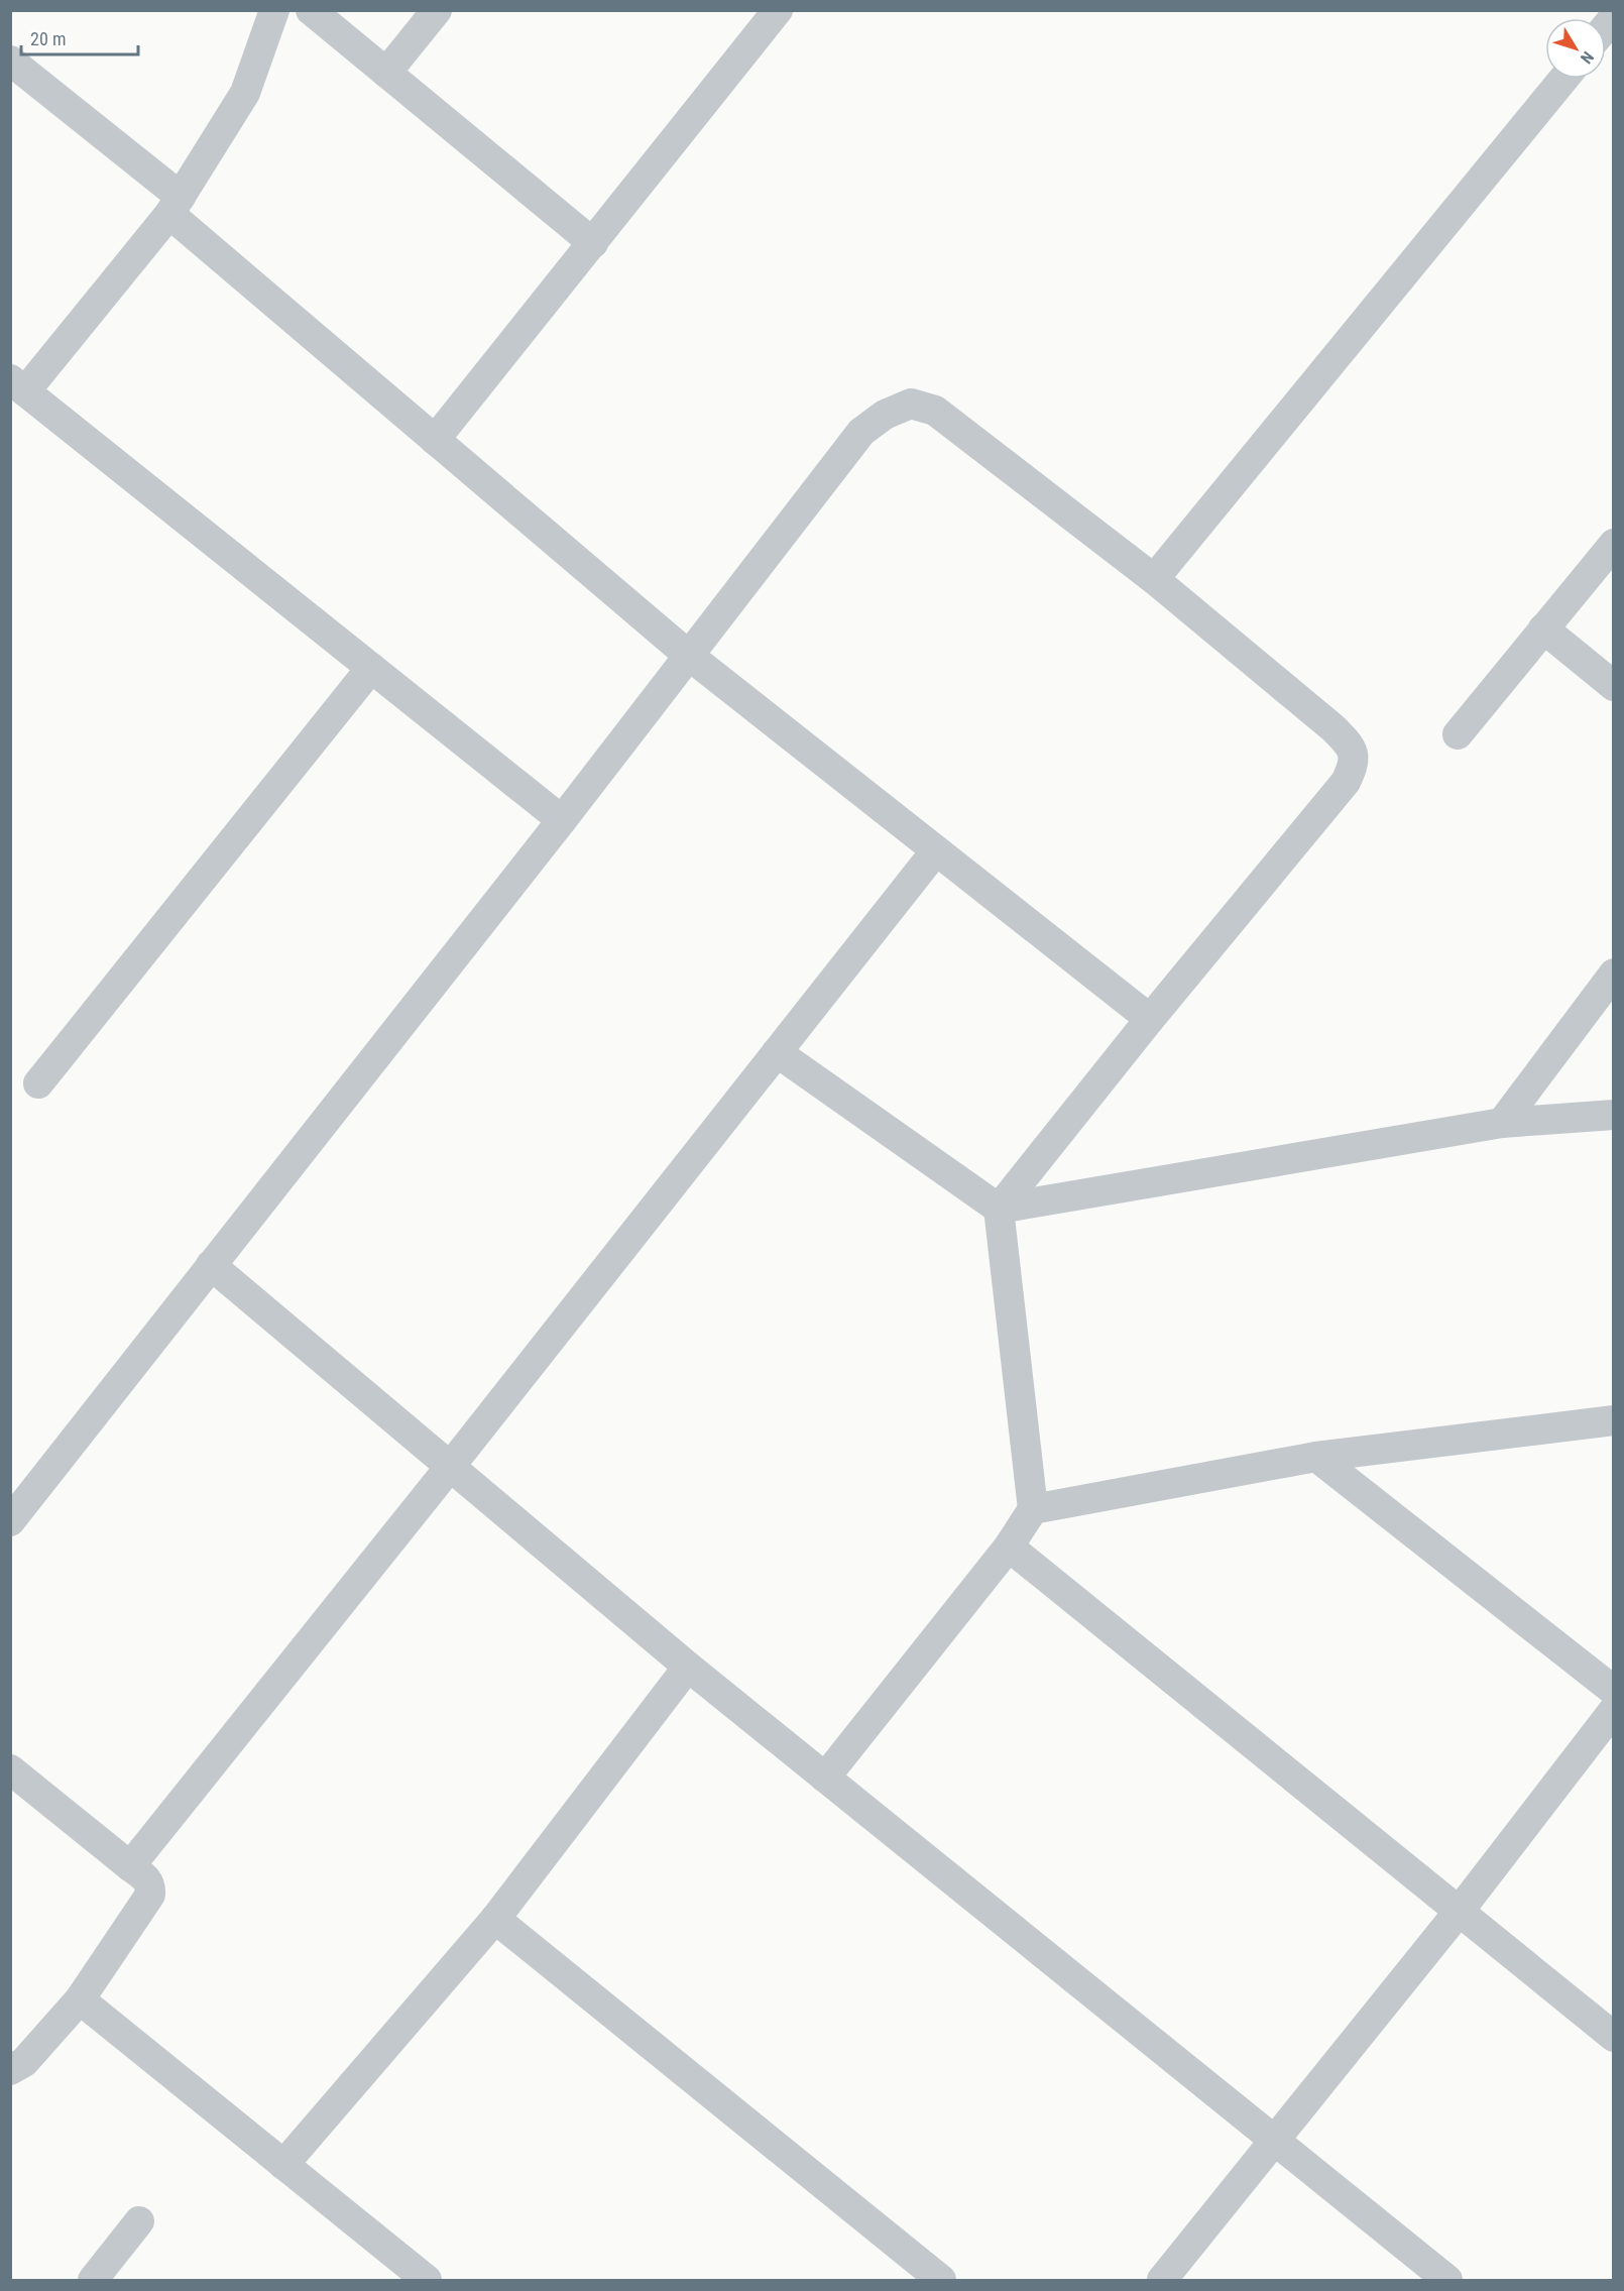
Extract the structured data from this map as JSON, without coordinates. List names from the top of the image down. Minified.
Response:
{"scale_bar":"20 m","north":"bottom right"}
